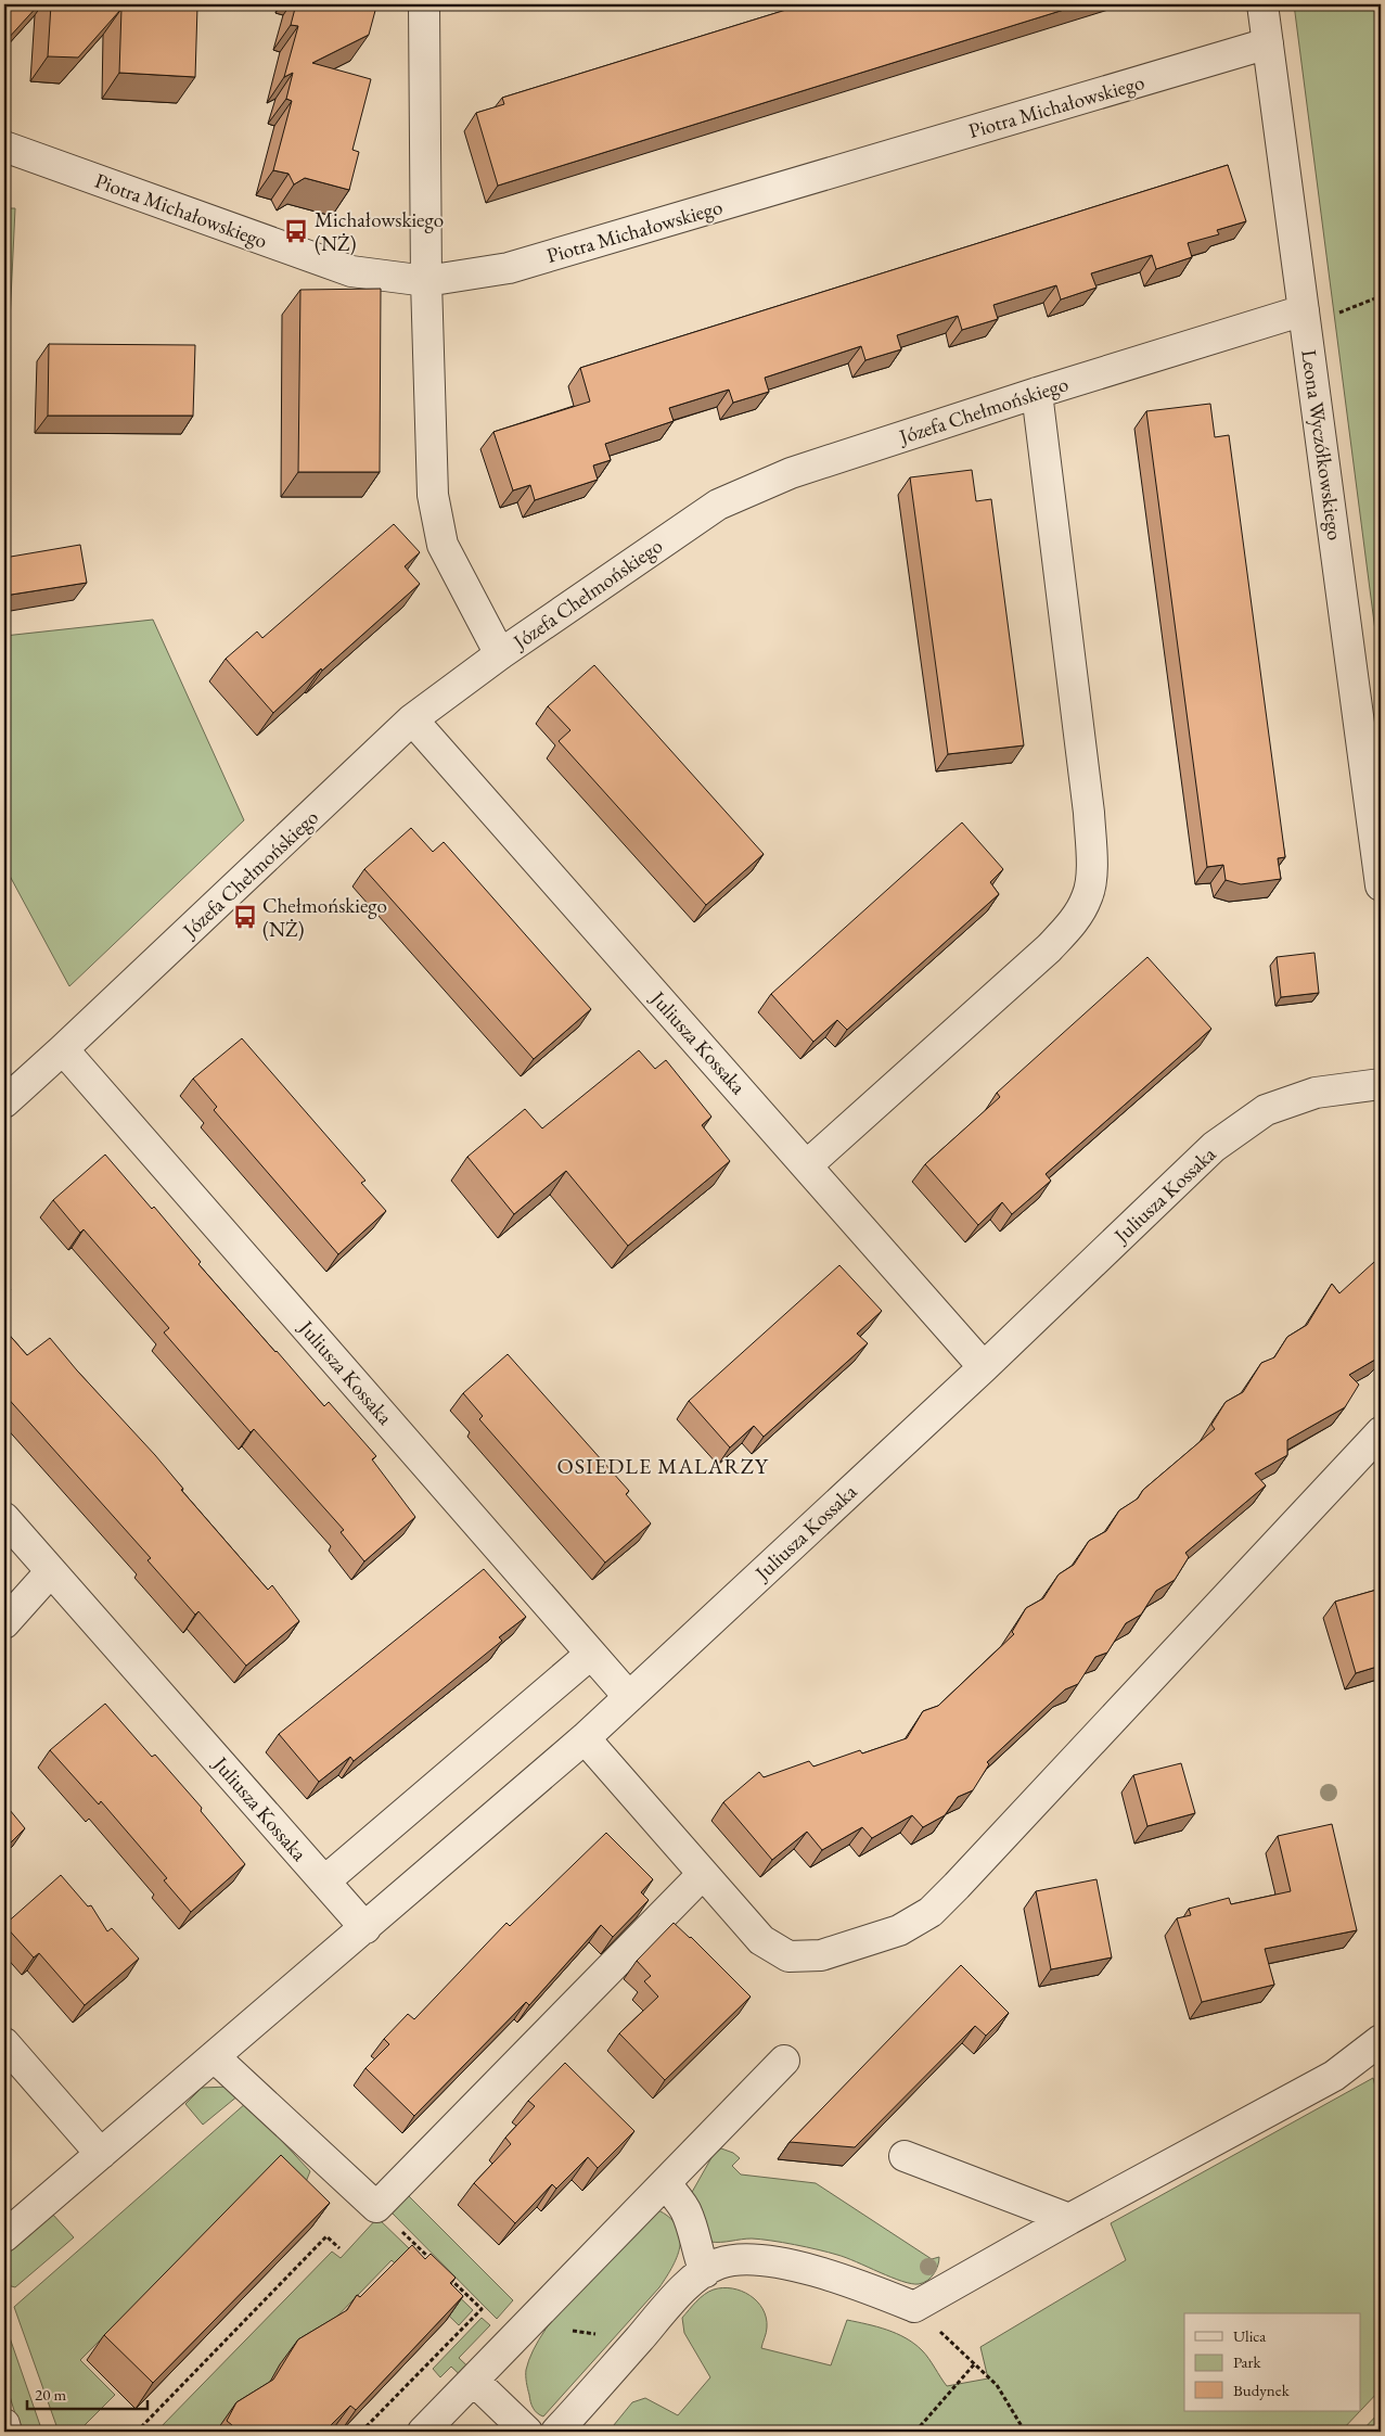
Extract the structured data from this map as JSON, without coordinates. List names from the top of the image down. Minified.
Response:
{"streets":{"street":["Piotra Michałowskiego","Józefa Chełmońskiego","Leona Wyczółkowskiego","Juliusza Kossaka"]},"crossings":[["Piotra Michałowskiego","Leona Wyczółkowskiego"],["Józefa Chełmońskiego","Leona Wyczółkowskiego"],["Józefa Chełmońskiego","Juliusza Kossaka"]],"districts":["OSIEDLE MALARZY"],"places":{"bus stop":["Michałowskiego (NŻ)","Chełmońskiego (NŻ)"]},"legend":["Ulica","Park","Budynek"],"scale_bar":"20 m"}
